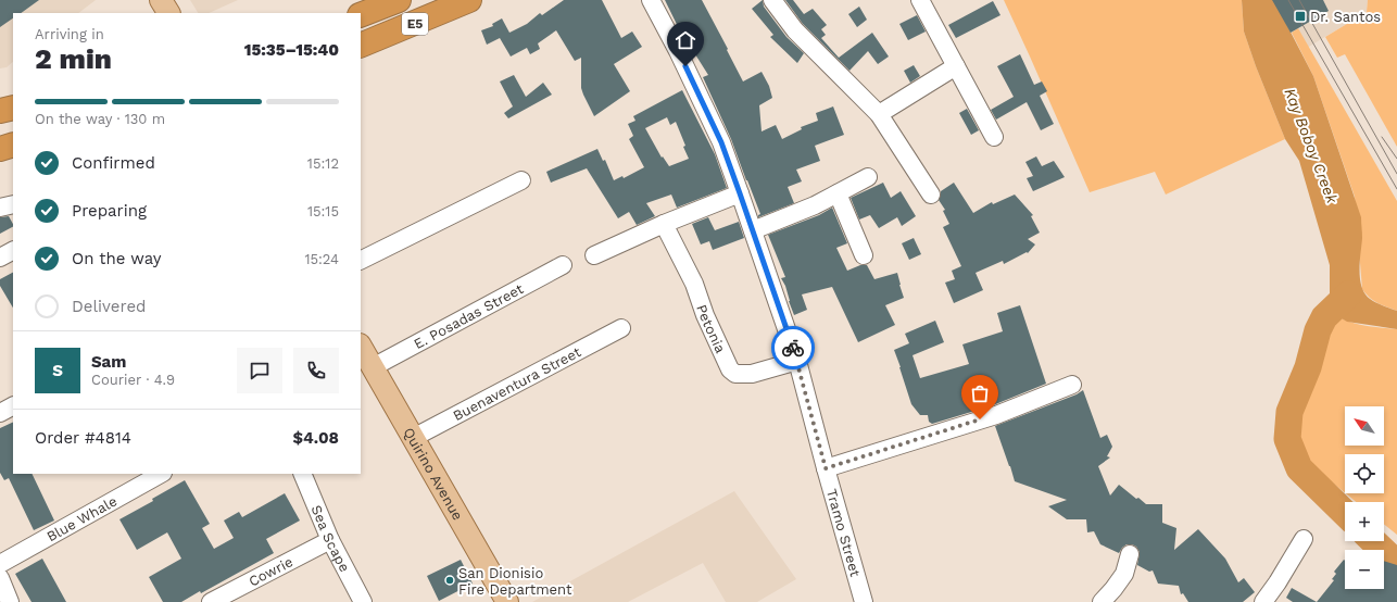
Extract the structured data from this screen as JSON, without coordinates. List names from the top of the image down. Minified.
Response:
{"streets":{"highway":["E5"],"main road":["Quirino Avenue"],"street":["E. Posadas Street","Petonia","Buenaventura Street","Blue Whale","Tramo Street","Sea Scape","Cowrie"]},"crossings":[["E. Posadas Street","Quirino Avenue"],["Petonia","Tramo Street"],["Buenaventura Street","Quirino Avenue"],["Sea Scape","Cowrie"]],"water":["Kay Boboy Creek"],"places":{"transit":["Dr. Santos"],"other":["San Dionisio Fire Department"]},"north":"top left","page":{"heading":["2 min","Arriving in","15:35–15:40"],"panel":["Sam","Courier · 4.9","Order #4814","$4.08"],"bar":"On the way · 130 m","list":[["Confirmed","15:12"],["Preparing","15:15"],["On the way","15:24"],"Delivered"],"round":"S","map_buttons":["+","−"]}}
